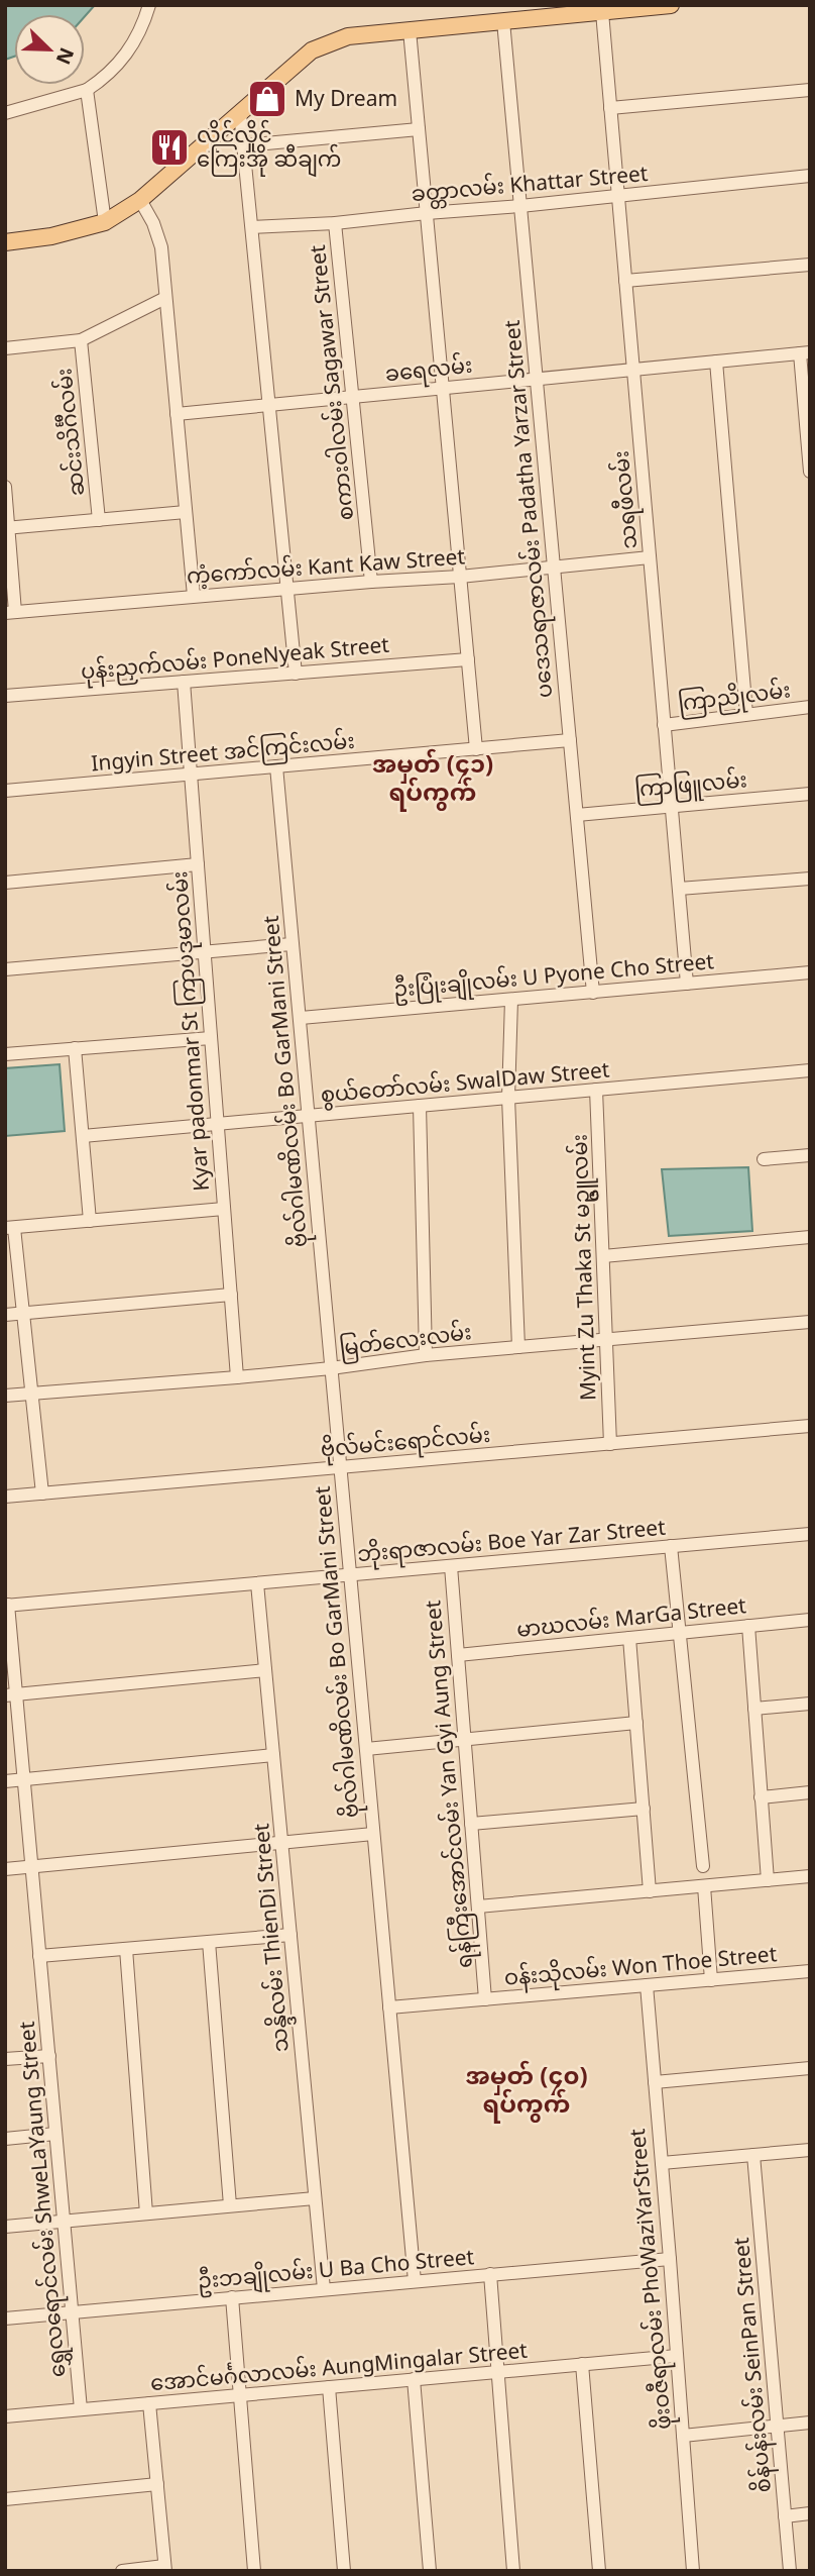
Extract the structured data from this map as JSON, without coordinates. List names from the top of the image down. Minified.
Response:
{"streets":{"street":["ခတ္တာလမ်း Khattar Street","ခရေလမ်း","စကားဝါလမ်း Sagawar Street","ဆင်းသိင်္ဂီလမ်း","သရဖီလမ်း","ပဒေသရာဇာလမ်း Padatha Yarzar Street","ကံ့ကော်လမ်း Kant Kaw Street","ပုန်းညှက်လမ်း PoneNyeak Street","ကြာညိုလမ်း","Ingyin Street အင်ကြင်းလမ်း","ကြာဖြူလမ်း","ဦးပြုံးချိုလမ်း U Pyone Cho Street","Kyar padonmar St ကြာပဒုမာလမ်း","ဗိုလ်ဂါမဏိလမ်း Bo GarMani Street","စွယ်တော်လမ်း SwalDaw Street","Myint Zu Thaka St မဥ္ဇူလမ်း","မြတ်လေးလမ်း","ဗိုလ်မင်းရောင်လမ်း","ဘိုးရာဇာလမ်း Boe Yar Zar Street","မာဃလမ်း MarGa Street","ရန်ကြီးအောင်လမ်း Yan Gyi Aung Street","သန္ဒိလမ်း ThienDi Street","ဝန်းသိုလမ်း Won Thoe Street","ရွှေလရောင်လမ်း ShweLaYaung Street","ဦးဘချိုလမ်း U Ba Cho Street","ဖိုးဝဇီရာလမ်း PhoWaziYarStreet","စိန်ပန်းလမ်း SeinPan Street","အောင်မင်္ဂလာလမ်း AungMingalar Street"]},"crossings":[["ခတ္တာလမ်း Khattar Street","စကားဝါလမ်း Sagawar Street"],["ခတ္တာလမ်း Khattar Street","သရဖီလမ်း"],["ခတ္တာလမ်း Khattar Street","ပဒေသရာဇာလမ်း Padatha Yarzar Street"],["ခရေလမ်း","စကားဝါလမ်း Sagawar Street"],["ခရေလမ်း","သရဖီလမ်း"],["ခရေလမ်း","ပဒေသရာဇာလမ်း Padatha Yarzar Street"],["စကားဝါလမ်း Sagawar Street","ကံ့ကော်လမ်း Kant Kaw Street"],["သရဖီလမ်း","ကံ့ကော်လမ်း Kant Kaw Street"],["သရဖီလမ်း","ကြာညိုလမ်း"],["သရဖီလမ်း","ကြာဖြူလမ်း"],["သရဖီလမ်း","ဦးပြုံးချိုလမ်း U Pyone Cho Street"],["ပဒေသရာဇာလမ်း Padatha Yarzar Street","ကံ့ကော်လမ်း Kant Kaw Street"],["ပဒေသရာဇာလမ်း Padatha Yarzar Street","Ingyin Street အင်ကြင်းလမ်း"],["ပဒေသရာဇာလမ်း Padatha Yarzar Street","ကြာဖြူလမ်း"],["ပဒေသရာဇာလမ်း Padatha Yarzar Street","ဦးပြုံးချိုလမ်း U Pyone Cho Street"],["ပုန်းညှက်လမ်း PoneNyeak Street","Kyar padonmar St ကြာပဒုမာလမ်း"],["Ingyin Street အင်ကြင်းလမ်း","Kyar padonmar St ကြာပဒုမာလမ်း"],["Ingyin Street အင်ကြင်းလမ်း","ဗိုလ်ဂါမဏိလမ်း Bo GarMani Street"],["ဦးပြုံးချိုလမ်း U Pyone Cho Street","ဗိုလ်ဂါမဏိလမ်း Bo GarMani Street"],["Kyar padonmar St ကြာပဒုမာလမ်း","စွယ်တော်လမ်း SwalDaw Street"],["Kyar padonmar St ကြာပဒုမာလမ်း","မြတ်လေးလမ်း"],["ဗိုလ်ဂါမဏိလမ်း Bo GarMani Street","စွယ်တော်လမ်း SwalDaw Street"],["ဗိုလ်ဂါမဏိလမ်း Bo GarMani Street","မြတ်လေးလမ်း"],["ဗိုလ်ဂါမဏိလမ်း Bo GarMani Street","ဗိုလ်မင်းရောင်လမ်း"],["ဗိုလ်ဂါမဏိလမ်း Bo GarMani Street","ဘိုးရာဇာလမ်း Boe Yar Zar Street"],["ဗိုလ်ဂါမဏိလမ်း Bo GarMani Street","ဝန်းသိုလမ်း Won Thoe Street"],["ဗိုလ်ဂါမဏိလမ်း Bo GarMani Street","ဦးဘချိုလမ်း U Ba Cho Street"],["စွယ်တော်လမ်း SwalDaw Street","Myint Zu Thaka St မဥ္ဇူလမ်း"],["Myint Zu Thaka St မဥ္ဇူလမ်း","မြတ်လေးလမ်း"],["Myint Zu Thaka St မဥ္ဇူလမ်း","ဗိုလ်မင်းရောင်လမ်း"],["ဘိုးရာဇာလမ်း Boe Yar Zar Street","ရန်ကြီးအောင်လမ်း Yan Gyi Aung Street"],["ဘိုးရာဇာလမ်း Boe Yar Zar Street","သန္ဒိလမ်း ThienDi Street"],["ဘိုးရာဇာလမ်း Boe Yar Zar Street","ရွှေလရောင်လမ်း ShweLaYaung Street"],["မာဃလမ်း MarGa Street","ရန်ကြီးအောင်လမ်း Yan Gyi Aung Street"],["ရန်ကြီးအောင်လမ်း Yan Gyi Aung Street","ဝန်းသိုလမ်း Won Thoe Street"],["သန္ဒိလမ်း ThienDi Street","ဦးဘချိုလမ်း U Ba Cho Street"],["ဝန်းသိုလမ်း Won Thoe Street","ဖိုးဝဇီရာလမ်း PhoWaziYarStreet"],["ရွှေလရောင်လမ်း ShweLaYaung Street","ဦးဘချိုလမ်း U Ba Cho Street"],["ရွှေလရောင်လမ်း ShweLaYaung Street","အောင်မင်္ဂလာလမ်း AungMingalar Street"],["ဦးဘချိုလမ်း U Ba Cho Street","ဖိုးဝဇီရာလမ်း PhoWaziYarStreet"],["ဖိုးဝဇီရာလမ်း PhoWaziYarStreet","အောင်မင်္ဂလာလမ်း AungMingalar Street"]],"districts":["အမှတ် (၄၁) ရပ်ကွက်","အမှတ် (၄၀) ရပ်ကွက်"],"places":{"shop":["My Dream"],"restaurant":["လှိုင်လှိုင် ကြေးအို ဆီချက်"]},"north":"bottom right"}
